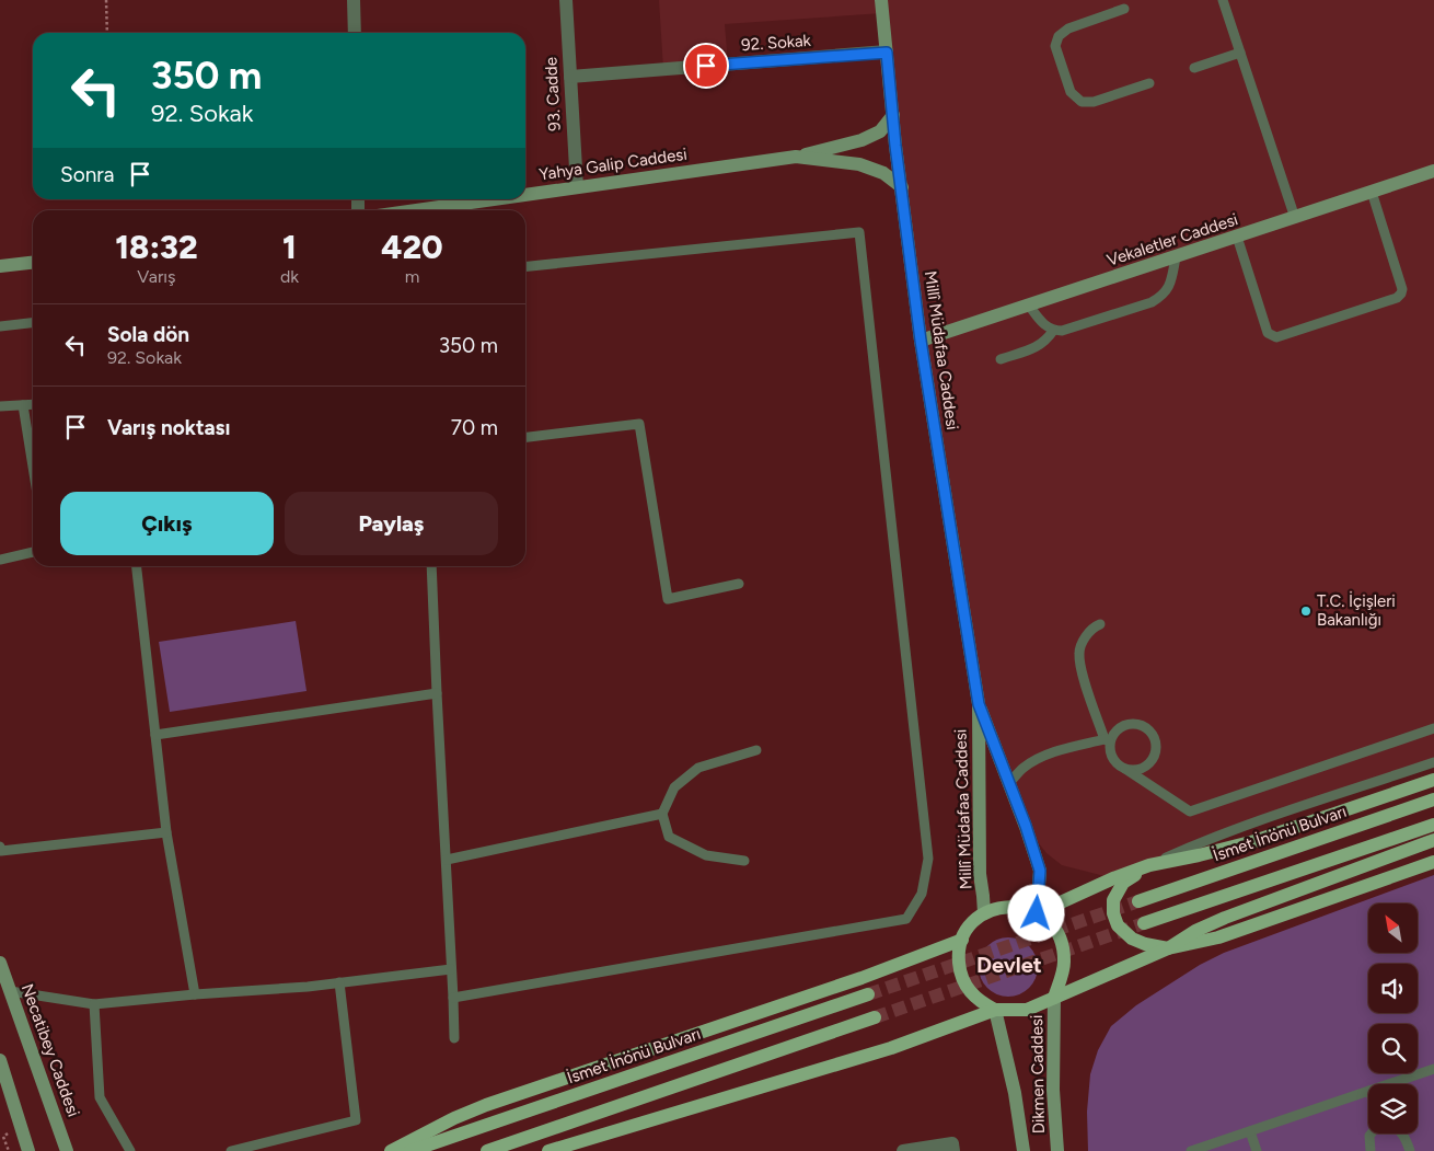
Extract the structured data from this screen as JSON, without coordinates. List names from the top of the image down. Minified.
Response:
{"streets":{"main road":["Yahya Galip Caddesi","Vekaletler Caddesi","Millî Müdafaa Caddesi","İsmet İnönü Bulvarı","Necatibey Caddesi","Dikmen Caddesi"],"street":["92. Sokak","93. Cadde"]},"crossings":[["92. Sokak","93. Cadde"],["92. Sokak","Millî Müdafaa Caddesi"],["93. Cadde","Yahya Galip Caddesi"],["Yahya Galip Caddesi","Millî Müdafaa Caddesi"],["Vekaletler Caddesi","Millî Müdafaa Caddesi"],["Millî Müdafaa Caddesi","Dikmen Caddesi"]],"districts":["Devlet"],"places":["T.C. İçişleri Bakanlığı"],"north":"top left","page":{"turn":["350 m","92. Sokak"],"then":"Sonra","eta":["18:32","Varış","1","dk","420","m"],"list":[{"name":"Sola dön","note":"92. Sokak","value":"350 m"},{"name":"Varış noktası","value":"70 m"}],"buttons":["Çıkış","Paylaş"]}}
